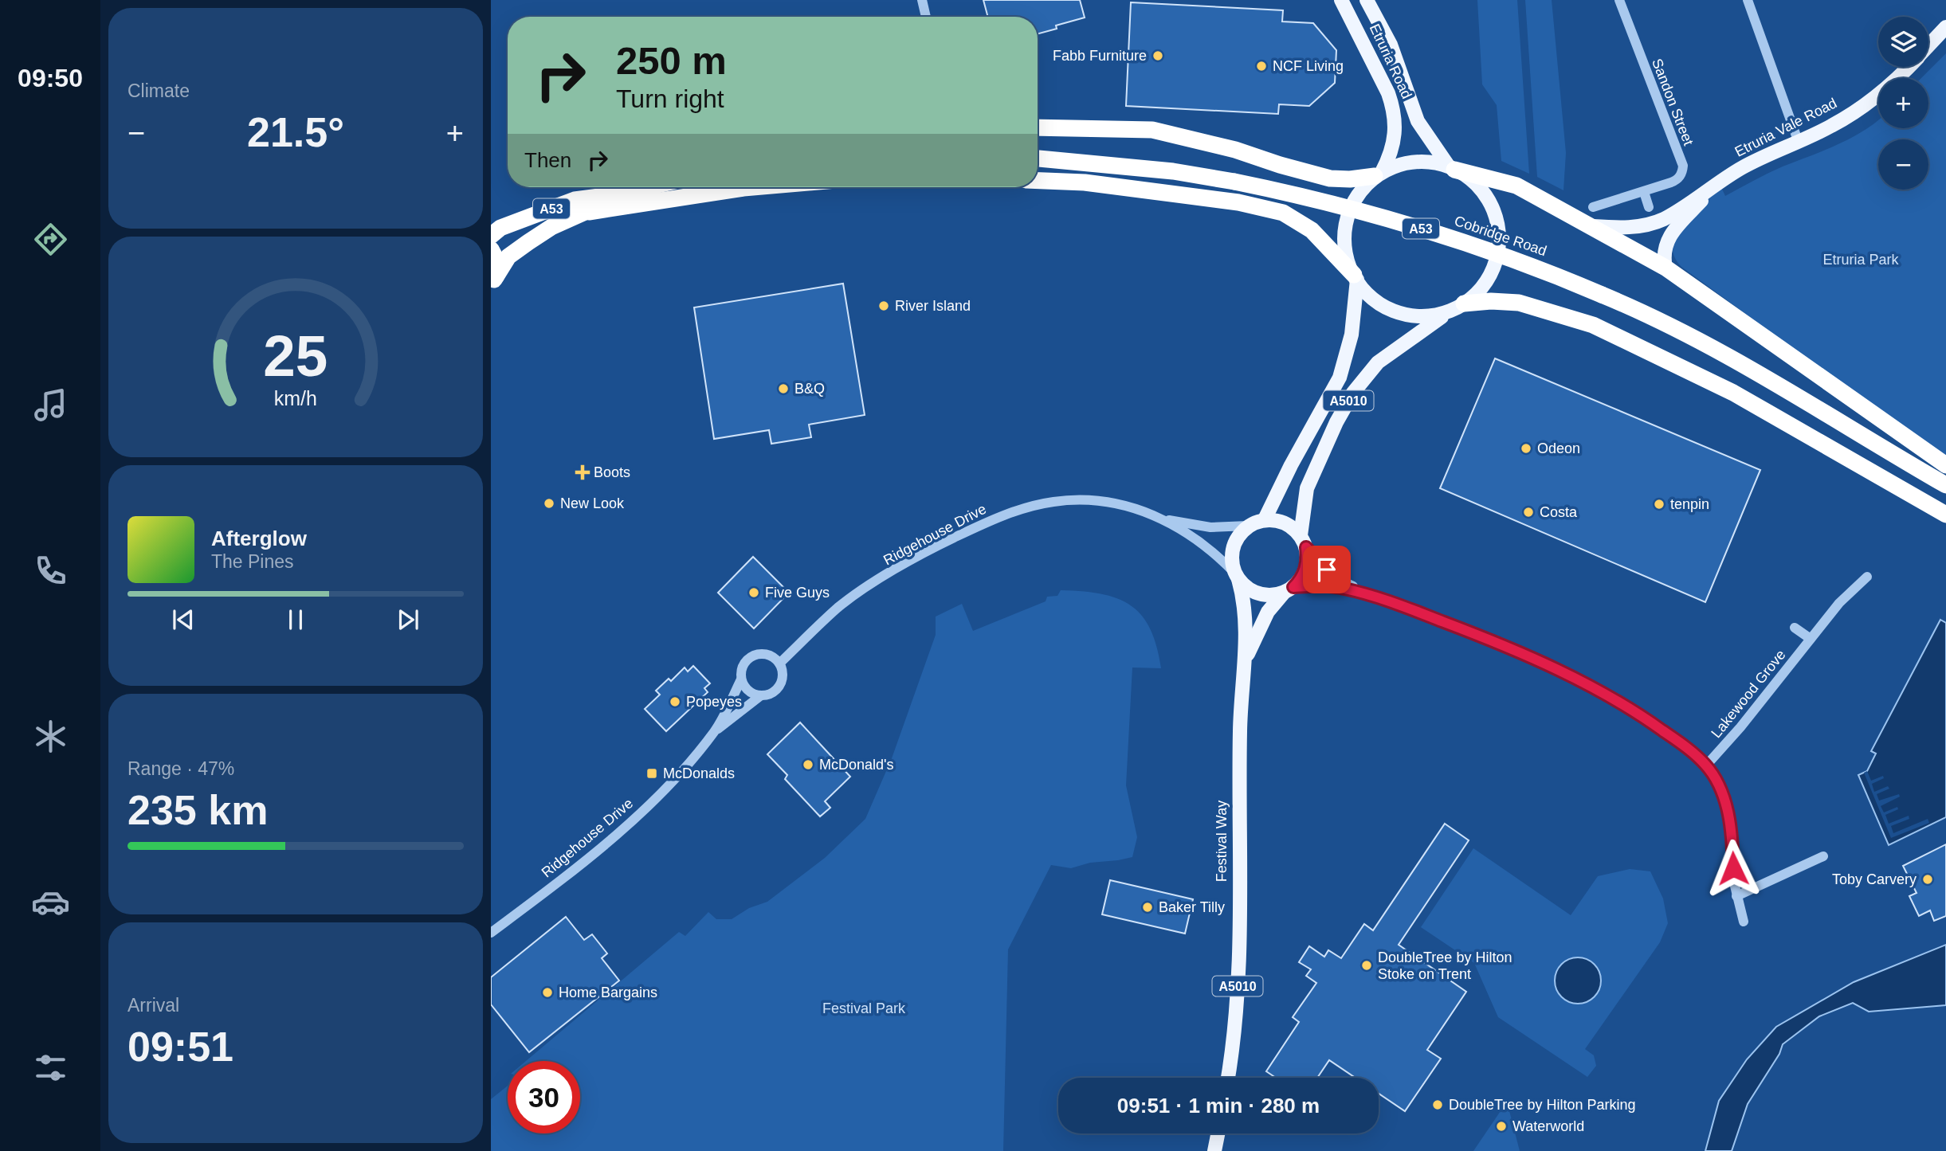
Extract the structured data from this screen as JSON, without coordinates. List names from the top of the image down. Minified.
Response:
{"streets":{"highway":["A53","Cobridge Road"],"main road":["Etruria Road","Etruria Vale Road","A5010","Festival Way"],"street":["Sandon Street","Ridgehouse Drive","Lakewood Grove"]},"crossings":[["Etruria Road","A5010"],["A53","Cobridge Road"],["A5010","Festival Way"]],"parks":["Etruria Park","Festival Park"],"places":{"other":["Fabb Furniture","NCF Living","River Island","B&Q","Odeon","New Look","tenpin","Costa","Five Guys","Popeyes","McDonald's","Toby Carvery","Baker Tilly","DoubleTree by Hilton Stoke on Trent","Home Bargains","DoubleTree by Hilton Parking","Waterworld"],"health":["Boots"],"transit":["McDonalds"]},"page":{"tabs":"09:50","tile":["Climate",["Range · 47%","235 km"],["Arrival","09:51"]],"map_buttons":["+","−"],"turn":["250 m","Turn right"],"heat":["−","21.5°","+"],"then":"Then","song":["Afterglow","The Pines"],"limit":"30","trip":"09:51 · 1 min · 280 m","gauge":["25","km/h"]}}
